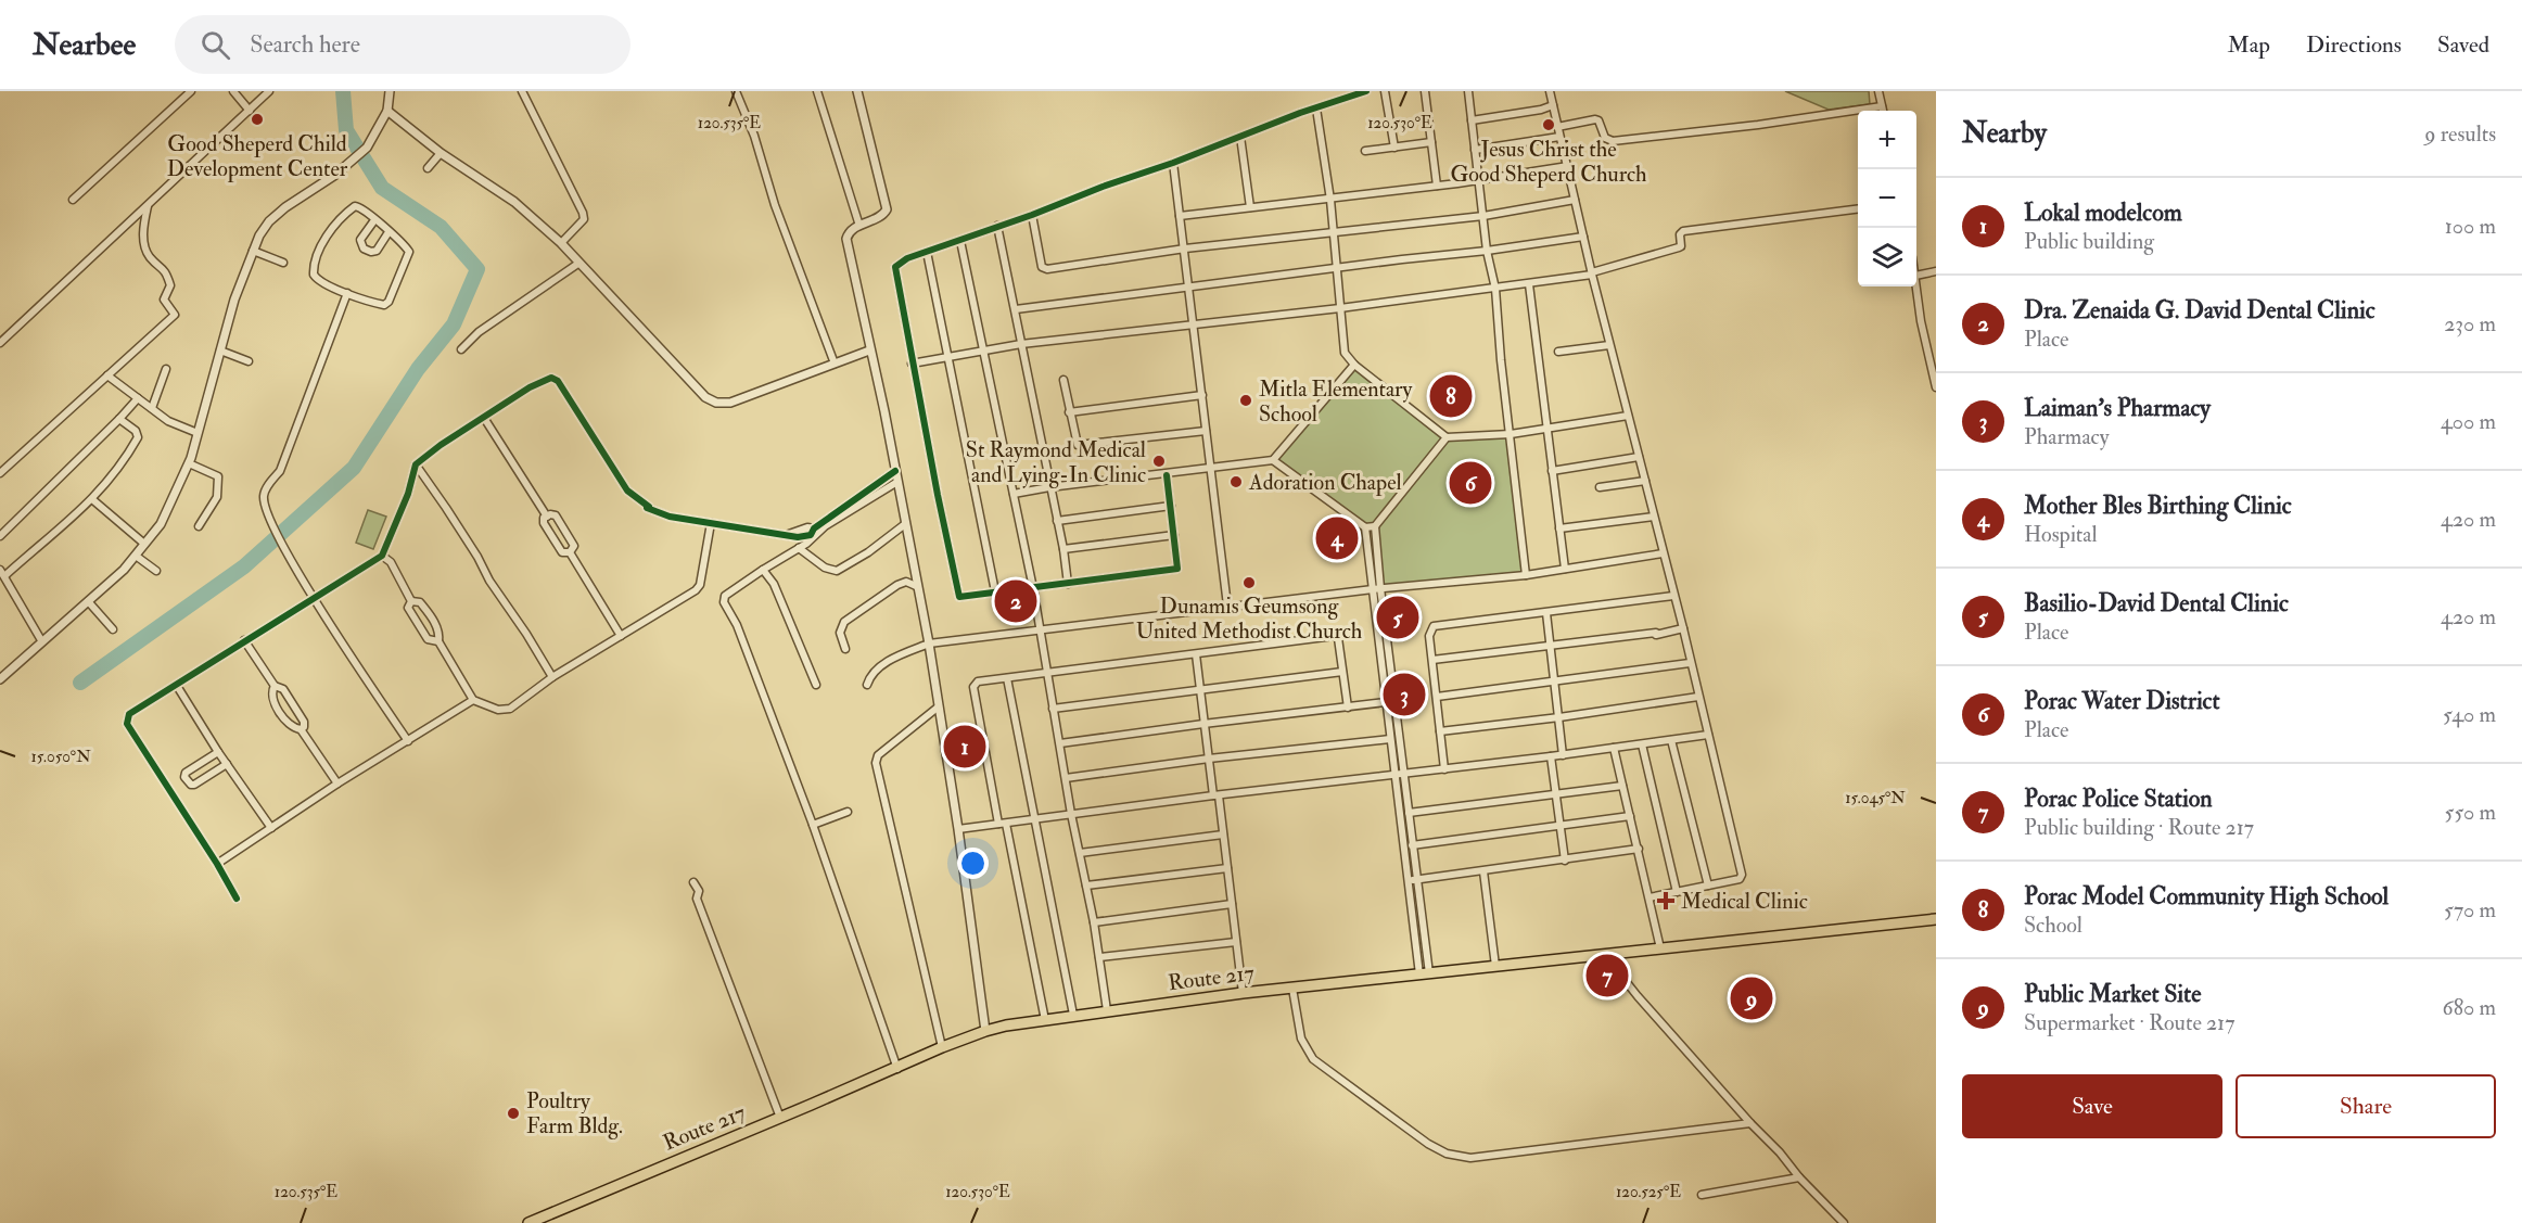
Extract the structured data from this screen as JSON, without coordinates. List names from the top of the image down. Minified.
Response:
{"streets":{"main road":["Route 217"]},"places":{"other":["Good Sheperd Child Development Center","Jesus Christ the Good Sheperd Church","Mitla Elementary School","St Raymond Medical and Lying-In Clinic","Adoration Chapel","Dunamis Geumsong United Methodist Church","Poultry Farm Bldg."],"health":["Medical Clinic"]},"page":{"header":"Nearbee","search":"Search here","nav":["Map","Directions","Saved"],"heading":["Nearby","9 results"],"map_buttons":["+","−"],"list":[{"mark":"1","name":"Lokal modelcom","note":"Public building","value":"100 m"},{"mark":"2","name":"Dra. Zenaida G. David Dental Clinic","note":"Place","value":"230 m"},{"mark":"3","name":"Laiman's Pharmacy","note":"Pharmacy","value":"400 m"},{"mark":"4","name":"Mother Bles Birthing Clinic","note":"Hospital","value":"420 m"},{"mark":"5","name":"Basilio-David Dental Clinic","note":"Place","value":"420 m"},{"mark":"6","name":"Porac Water District","note":"Place","value":"540 m"},{"mark":"7","name":"Porac Police Station","note":"Public building · Route 217","value":"550 m"},{"mark":"8","name":"Porac Model Community High School","note":"School","value":"570 m"},{"mark":"9","name":"Public Market Site","note":"Supermarket · Route 217","value":"680 m"}],"pins":["8","6","4","2","5","3","1","7","9"],"buttons":["Save","Share"]},"coordinates":["120.535°E","120.530°E","15.050°N","15.045°N","120.525°E"]}
